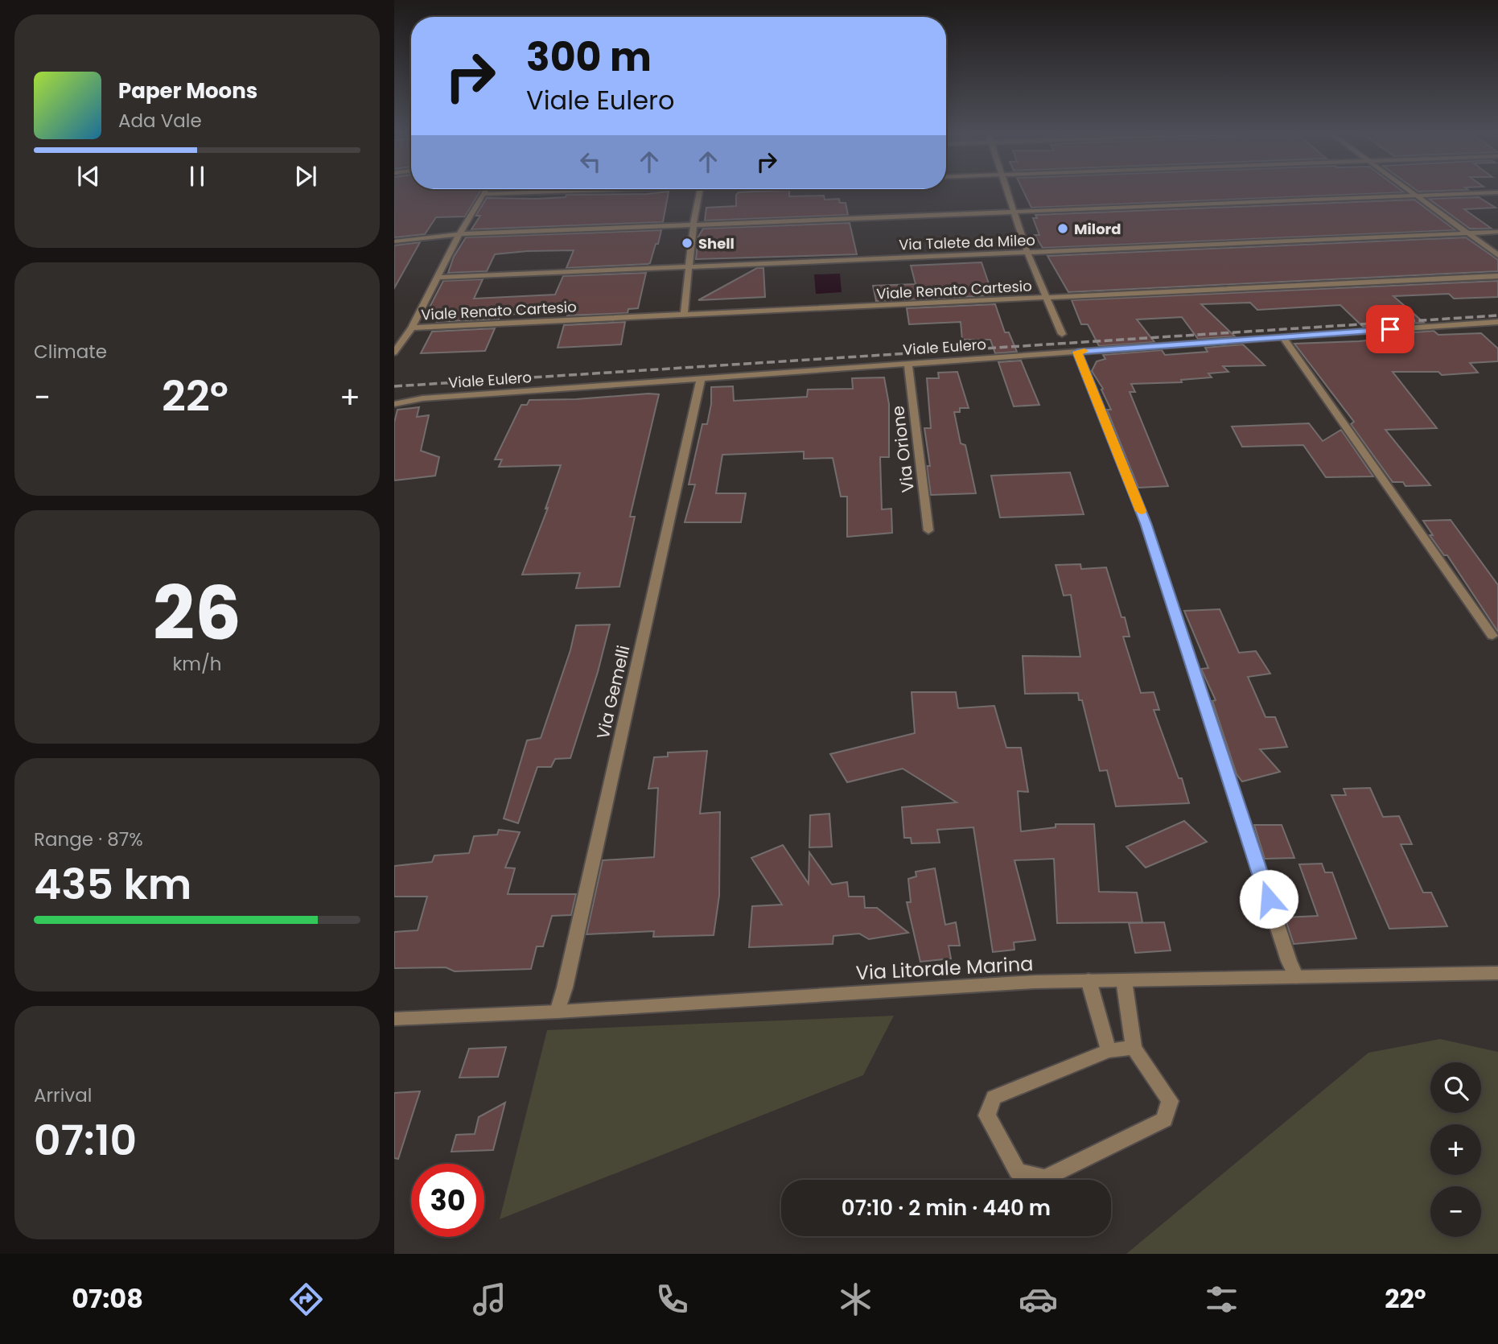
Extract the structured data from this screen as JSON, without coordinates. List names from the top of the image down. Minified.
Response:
{"streets":{"street":["Via Talete da Mileo","Viale Renato Cartesio","Viale Eulero","Via Orione","Via Gemelli","Via Litorale Marina"]},"crossings":[["Viale Eulero","Via Orione"],["Viale Eulero","Via Gemelli"],["Via Gemelli","Via Litorale Marina"]],"places":["Milord","Shell"],"page":{"turn":["300 m","Viale Eulero"],"song":["Paper Moons","Ada Vale"],"tile":["Climate",["26","km/h"],["Range · 87%","435 km"],["Arrival","07:10"]],"heat":["−","22°","+"],"map_buttons":["+","−"],"limit":"30","trip":"07:10 · 2 min · 440 m","tabs":["07:08","22°"]}}
